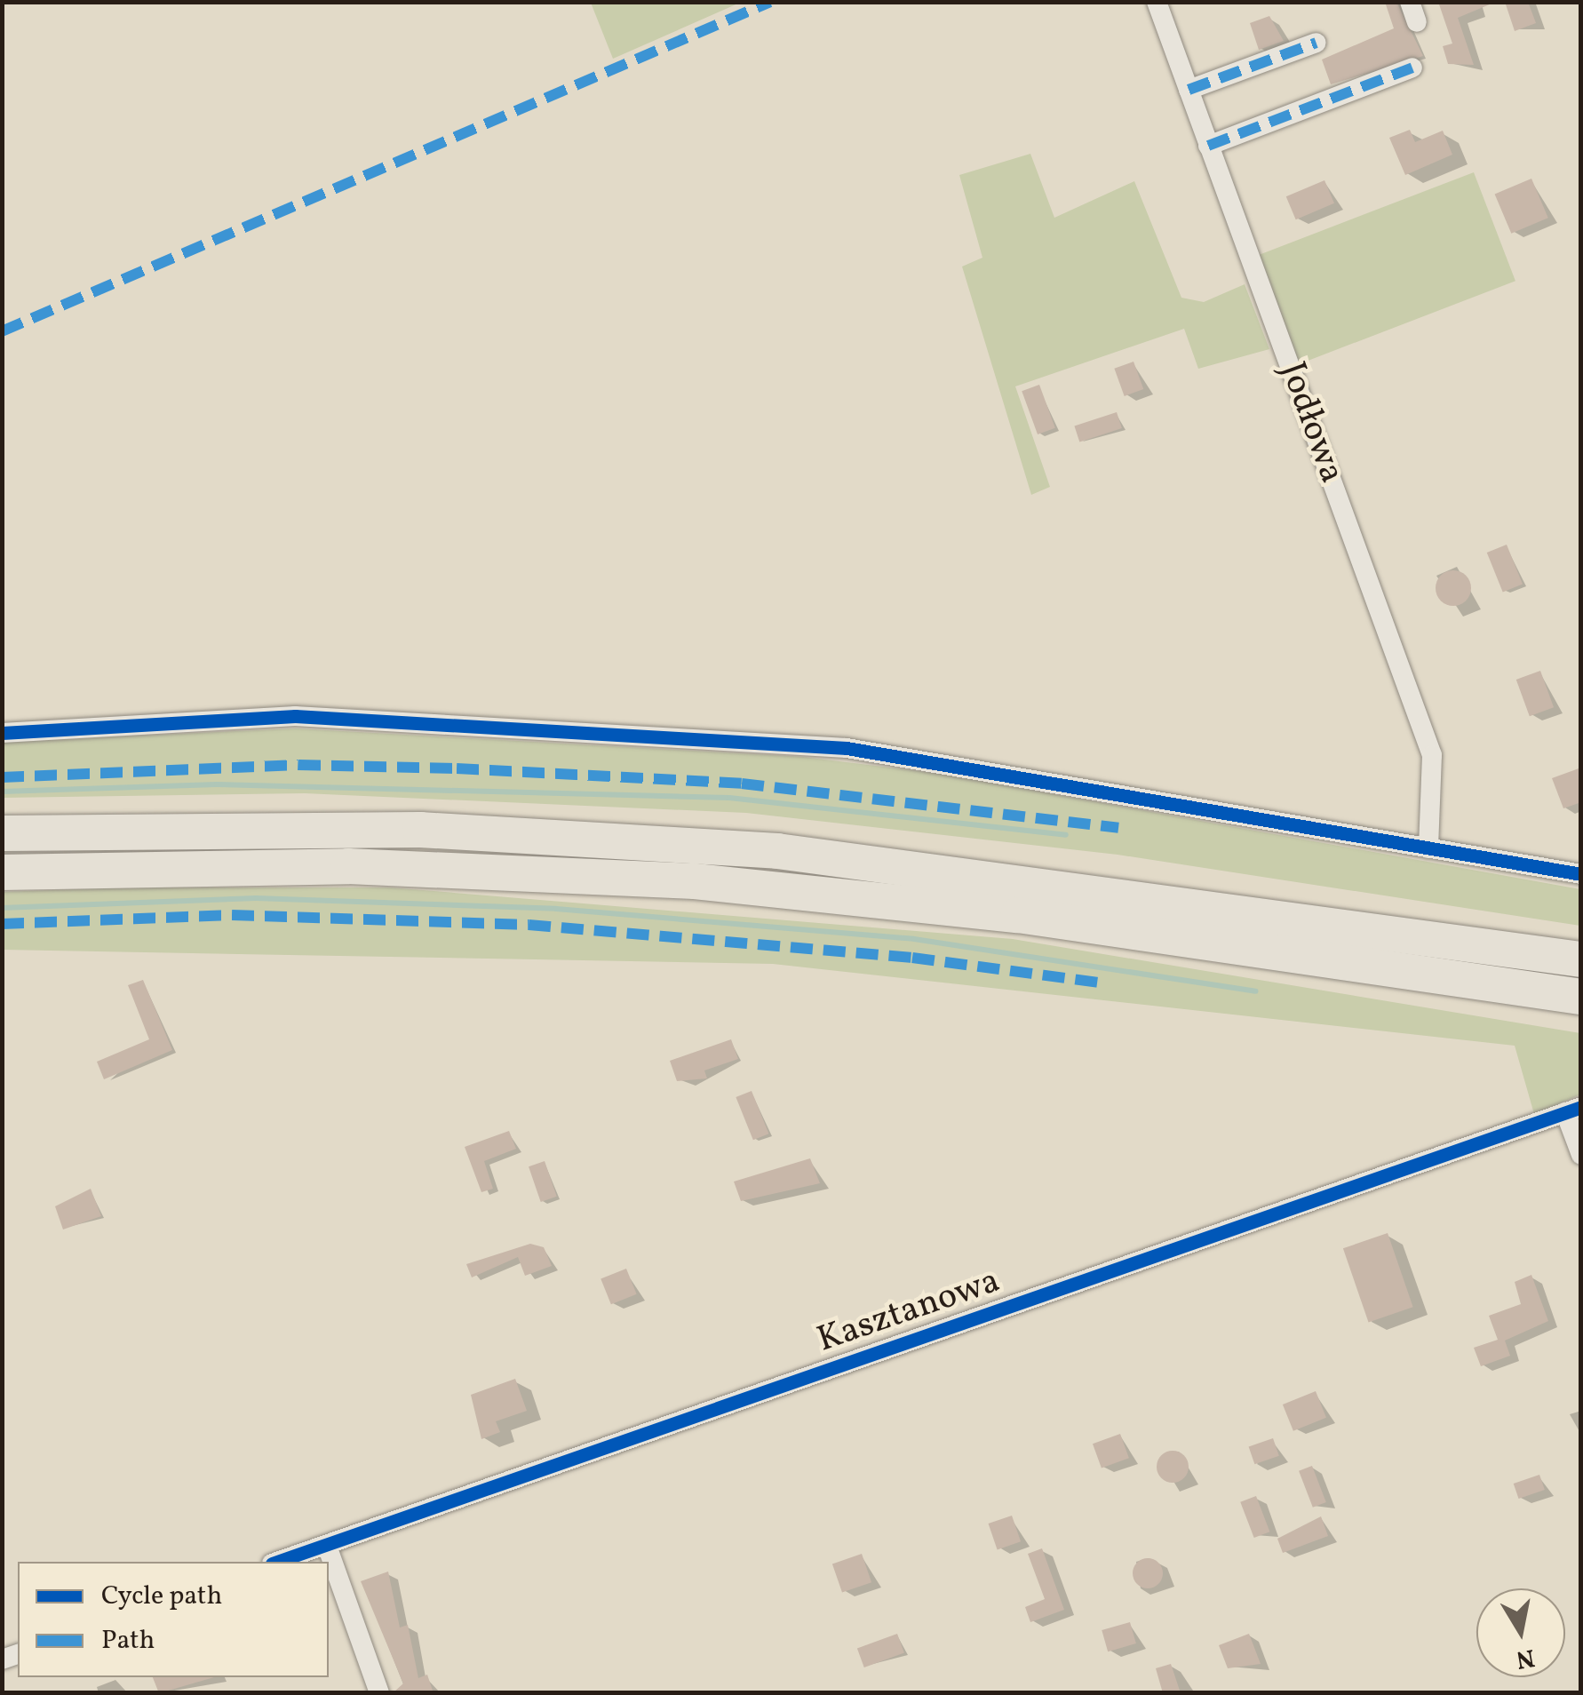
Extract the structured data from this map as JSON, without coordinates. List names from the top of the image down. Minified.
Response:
{"streets":{"street":["Jodłowa","Kasztanowa"]},"legend":["Cycle path","Path"],"north":"bottom"}
